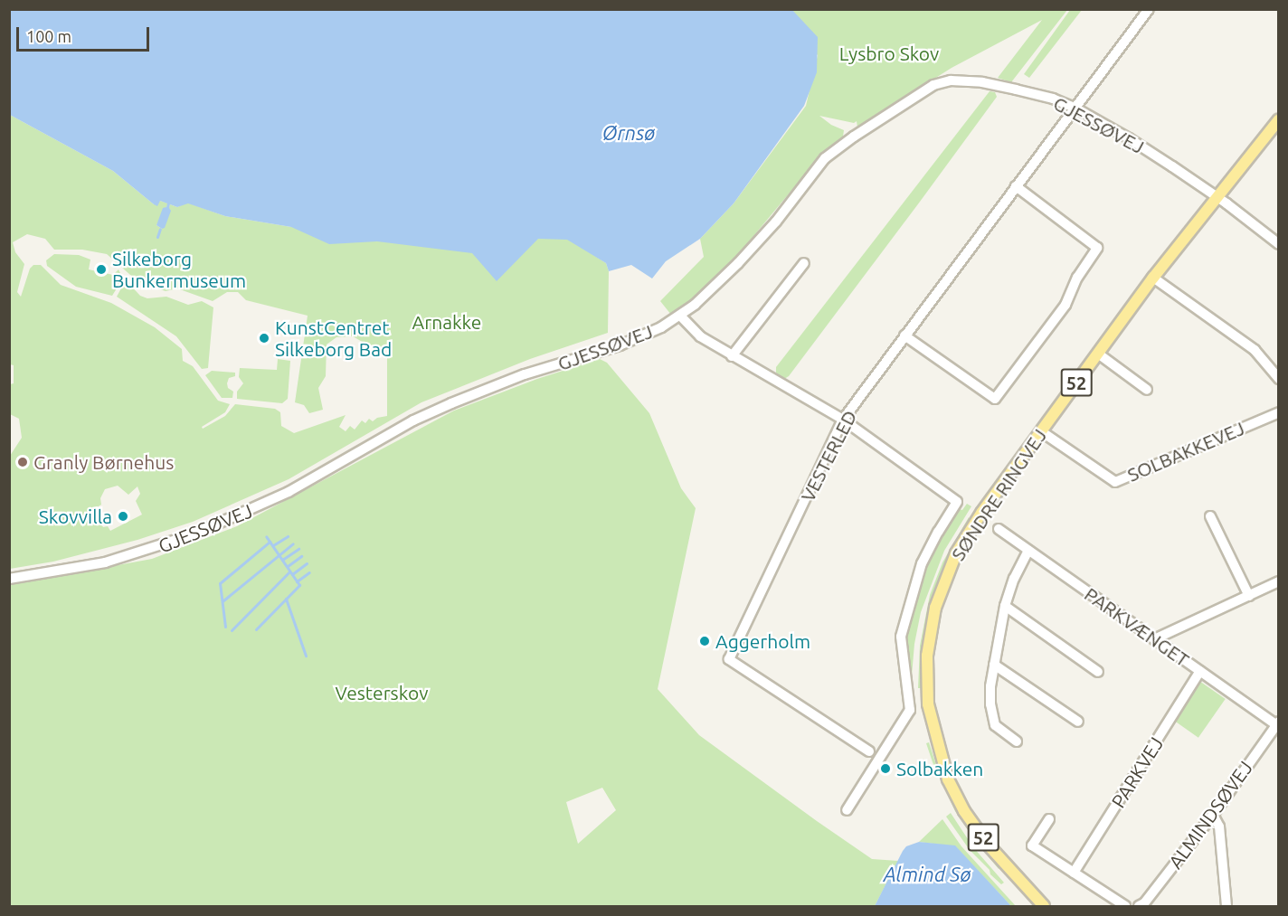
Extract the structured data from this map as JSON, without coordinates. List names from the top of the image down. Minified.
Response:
{"streets":{"main road":["52","SØNDRE RINGVEJ"],"street":["GJESSØVEJ","SOLBAKKEVEJ","VESTERLED","PARKVÆNGET","PARKVEJ","ALMINDSØVEJ"]},"crossings":[["GJESSØVEJ","VESTERLED"],["GJESSØVEJ","SØNDRE RINGVEJ"],["SOLBAKKEVEJ","SØNDRE RINGVEJ"],["PARKVÆNGET","PARKVEJ"],["PARKVÆNGET","ALMINDSØVEJ"]],"water":["Ørnsø","Almind Sø"],"parks":["Lysbro Skov","Arnakke","Vesterskov"],"places":["Silkeborg Bunkermuseum","KunstCentret Silkeborg Bad","Granly Børnehus","Skovvilla","Aggerholm","Solbakken"],"scale_bar":"100 m"}
